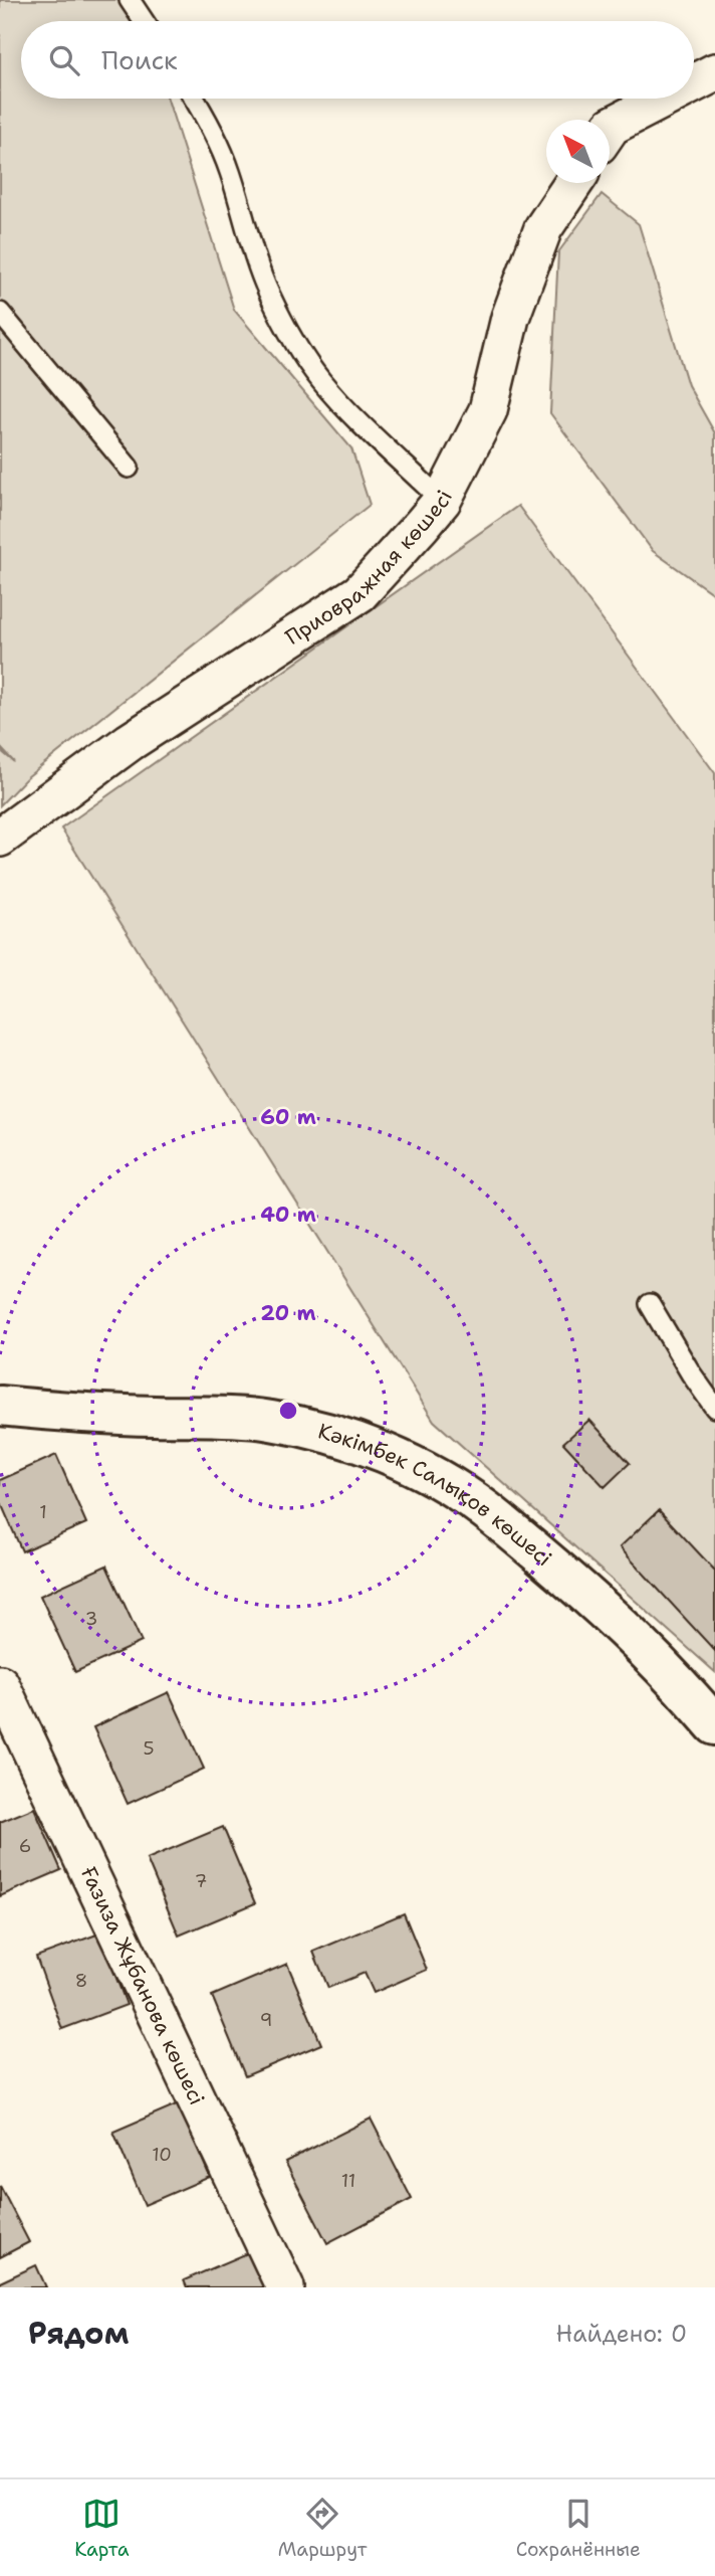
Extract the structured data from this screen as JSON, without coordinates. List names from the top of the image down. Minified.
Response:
{"streets":{"street":["Приовражная көшесі","Кәкімбек Салықов көшесі","Ғазиза Жұбанова көшесі"]},"house_numbers":["1","3","5","6","7","8","9","10","11"],"north":"top left","page":{"search":"Поиск","heading":["Рядом","Найдено: 0"],"nav":["Карта","Маршрут","Сохранённые"]},"rings":["60 m","40 m","20 m"]}
